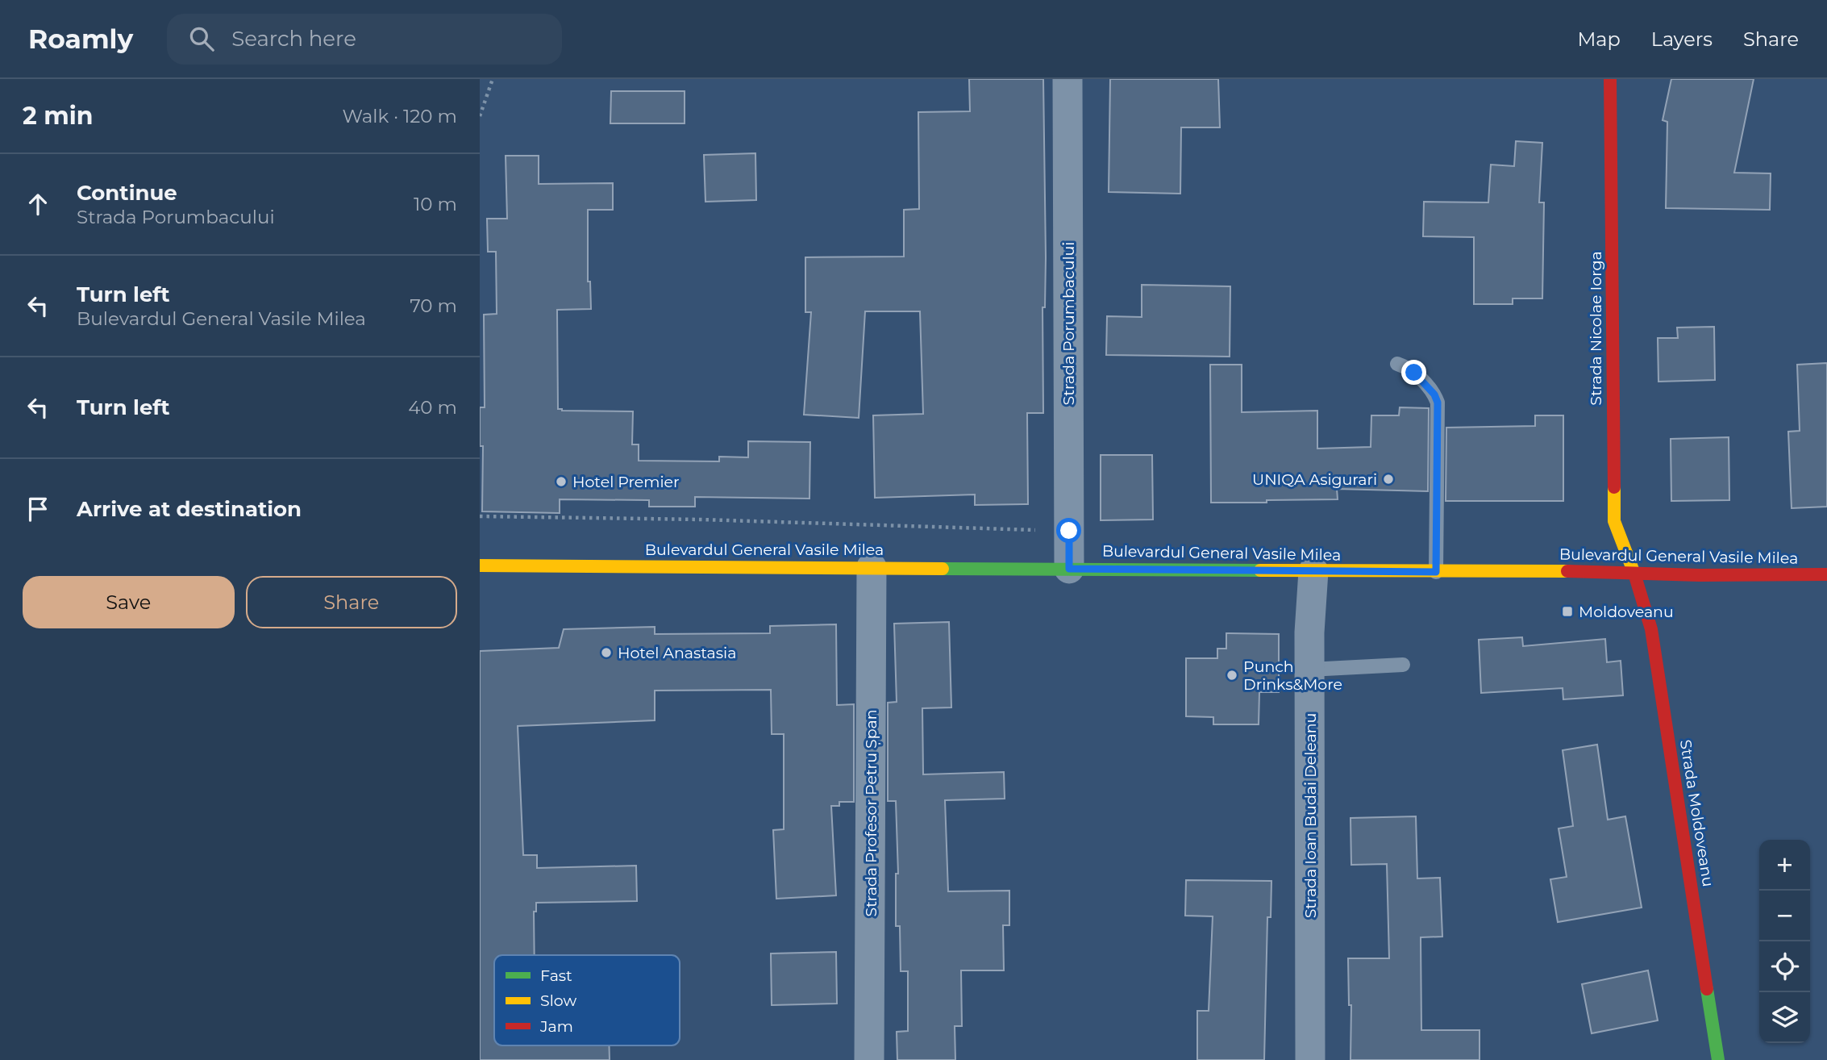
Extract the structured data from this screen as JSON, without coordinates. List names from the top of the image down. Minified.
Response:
{"streets":{"main road":["Strada Nicolae Iorga","Bulevardul General Vasile Milea","Strada Moldoveanu"],"street":["Strada Porumbacului","Strada Profesor Petru Șpan","Strada Ioan Budai Deleanu"]},"crossings":[["Strada Porumbacului","Bulevardul General Vasile Milea"],["Strada Nicolae Iorga","Bulevardul General Vasile Milea"],["Strada Nicolae Iorga","Strada Moldoveanu"],["Bulevardul General Vasile Milea","Strada Profesor Petru Șpan"],["Bulevardul General Vasile Milea","Strada Moldoveanu"],["Bulevardul General Vasile Milea","Strada Ioan Budai Deleanu"]],"places":{"other":["UNIQA Asigurari","Hotel Premier","Hotel Anastasia","Punch Drinks&More"],"transit":["Moldoveanu"]},"legend":["Fast","Slow","Jam"],"page":{"header":"Roamly","search":"Search here","nav":["Map","Layers","Share"],"heading":["2 min","Walk · 120 m"],"list":[["Continue","Strada Porumbacului","10 m"],["Turn left","Bulevardul General Vasile Milea","70 m"],["Turn left","40 m"],"Arrive at destination"],"buttons":["Save","Share"],"map_buttons":["+","−"]}}
